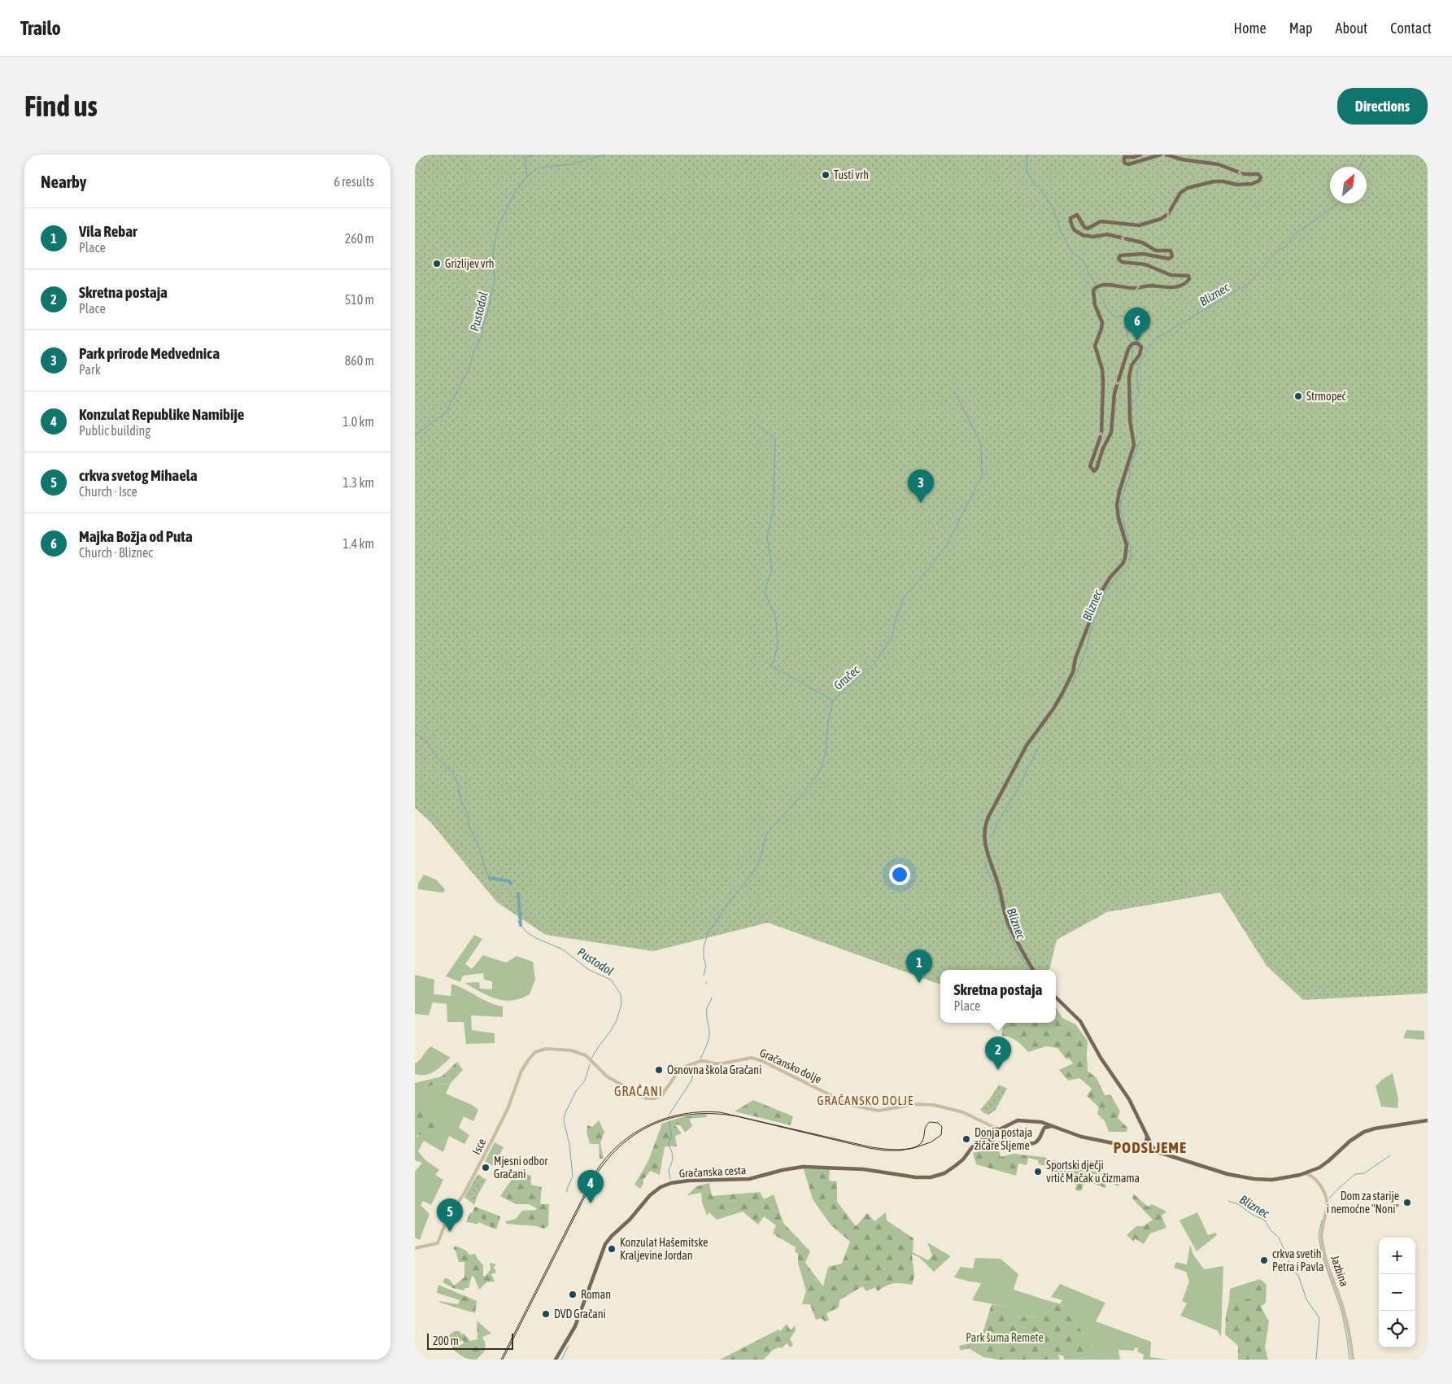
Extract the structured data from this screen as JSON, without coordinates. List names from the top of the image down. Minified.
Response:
{"streets":{"main road":["Gračanska cesta"],"street":["Gračansko dolje","Isce","Jazbina"]},"crossings":[["Gračansko dolje","Isce"],["Gračansko dolje","Gračanska cesta"]],"districts":["GRAČANI","GRAČANSKO DOLJE","PODSLJEME"],"water":["Bliznec","Pustodol","Gračec"],"parks":["Park šuma Remete"],"places":["Tusti vrh","Grizlijev vrh","Strmopeć","Osnovna škola Gračani","Donja postaja žičare Sljeme","Mjesni odbor Gračani","Sportski dječji vrtić Mačak u čizmama","Dom za starije i nemoćne \"Noni\"","Konzulat Hašemitske Kraljevine Jordan","crkva svetih Petra i Pavla","Roman","DVD Gračani"],"scale_bar":"200 m","north":"top right","page":{"header":"Trailo","nav":["Home","Map","About","Contact"],"buttons":"Directions","title":"Find us","heading":["Nearby","6 results"],"list":[{"mark":"1","name":"Vila Rebar","note":"Place","value":"260 m"},{"mark":"2","name":"Skretna postaja","note":"Place","value":"510 m"},{"mark":"3","name":"Park prirode Medvednica","note":"Park","value":"860 m"},{"mark":"4","name":"Konzulat Republike Namibije","note":"Public building","value":"1.0 km"},{"mark":"5","name":"crkva svetog Mihaela","note":"Church · Isce","value":"1.3 km"},{"mark":"6","name":"Majka Božja od Puta","note":"Church · Bliznec","value":"1.4 km"}],"pins":["6","3","1","2","4","5"],"popup":["Skretna postaja","Place"],"map_buttons":["+","−"],"scale":"200 m"}}
